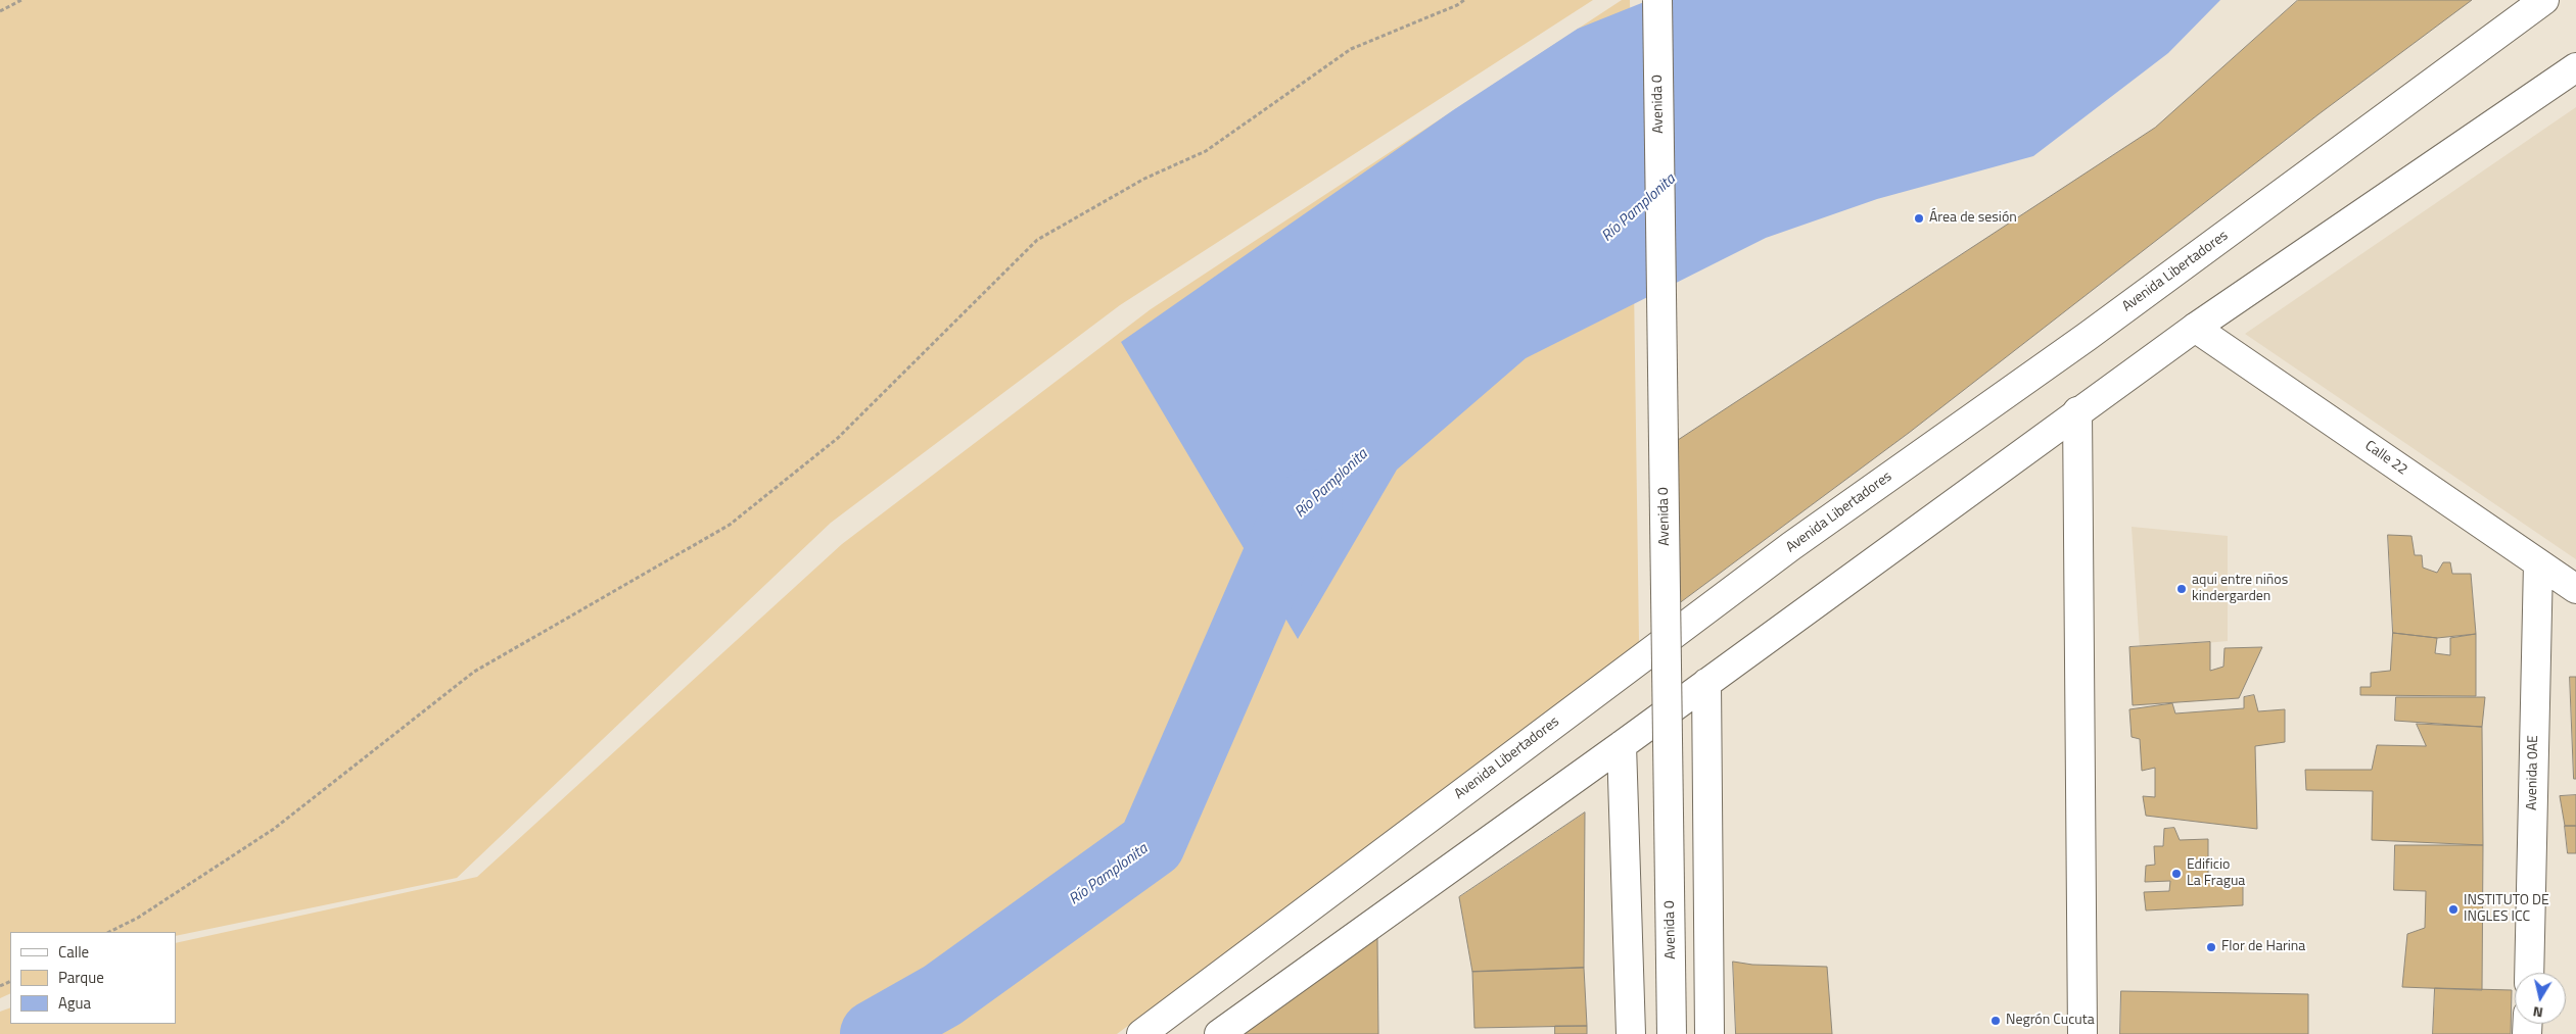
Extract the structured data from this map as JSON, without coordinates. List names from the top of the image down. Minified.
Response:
{"streets":{"main road":["Avenida 0","Avenida Libertadores","Calle 22","Avenida 0AE"]},"crossings":[["Calle 22","Avenida 0AE"]],"water":["Río Pamplonita"],"places":["Área de sesión","aqui entre niños kindergarden","Edificio La Fragua","INSTITUTO DE INGLES ICC","Flor de Harina","Negrón Cucuta"],"legend":["Calle","Parque","Agua"],"north":"bottom"}
